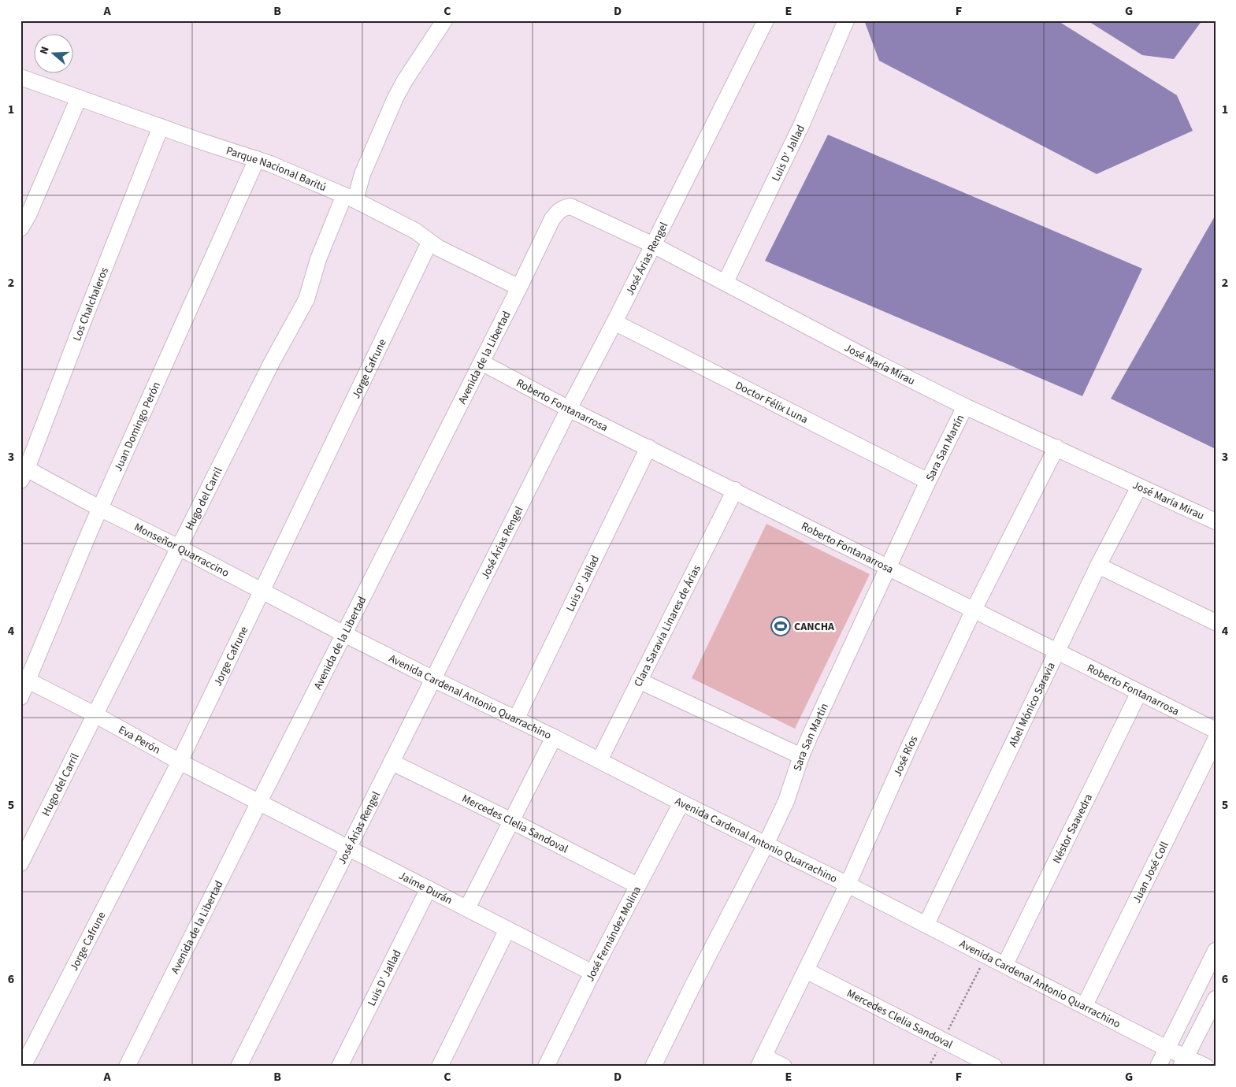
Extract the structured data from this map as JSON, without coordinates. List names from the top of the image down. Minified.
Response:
{"streets":{"street":["Luis D' Jallad","Parque Nacional Baritú","José Árias Rengel","Los Chalchaleros","Avenida de la Libertad","José María Mirau","Jorge Cafrune","Doctor Félix Luna","Roberto Fontanarrosa","Juan Domingo Perón","Sara San Martín","Hugo del Carril","Monseñor Quarraccino","Clara Saravia Linares de Árias","Avenida Cardenal Antonio Quarrachino","Abel Mónico Saravia","Eva Perón","José Ríos","Mercedes Clelia Sandoval","Néstor Saavedra","Juan José Coll","Jaime Durán","José Fernández Molina"]},"crossings":[["Luis D' Jallad","José María Mirau"],["Luis D' Jallad","Roberto Fontanarrosa"],["Luis D' Jallad","Avenida Cardenal Antonio Quarrachino"],["Luis D' Jallad","Jaime Durán"],["Parque Nacional Baritú","Los Chalchaleros"],["Parque Nacional Baritú","Avenida de la Libertad"],["Parque Nacional Baritú","Jorge Cafrune"],["Parque Nacional Baritú","Juan Domingo Perón"],["Parque Nacional Baritú","Hugo del Carril"],["José Árias Rengel","José María Mirau"],["José Árias Rengel","Doctor Félix Luna"],["José Árias Rengel","Roberto Fontanarrosa"],["José Árias Rengel","Avenida Cardenal Antonio Quarrachino"],["José Árias Rengel","Mercedes Clelia Sandoval"],["José Árias Rengel","Jaime Durán"],["Los Chalchaleros","Monseñor Quarraccino"],["Avenida de la Libertad","José María Mirau"],["Avenida de la Libertad","Roberto Fontanarrosa"],["Avenida de la Libertad","Monseñor Quarraccino"],["Avenida de la Libertad","Avenida Cardenal Antonio Quarrachino"],["Avenida de la Libertad","Eva Perón"],["Avenida de la Libertad","Jaime Durán"],["José María Mirau","Sara San Martín"],["José María Mirau","Abel Mónico Saravia"],["José María Mirau","José Ríos"],["Jorge Cafrune","Monseñor Quarraccino"],["Jorge Cafrune","Eva Perón"],["Doctor Félix Luna","Sara San Martín"],["Roberto Fontanarrosa","Sara San Martín"],["Roberto Fontanarrosa","Clara Saravia Linares de Árias"],["Roberto Fontanarrosa","Abel Mónico Saravia"],["Roberto Fontanarrosa","José Ríos"],["Roberto Fontanarrosa","Néstor Saavedra"],["Juan Domingo Perón","Monseñor Quarraccino"],["Juan Domingo Perón","Eva Perón"],["Sara San Martín","Avenida Cardenal Antonio Quarrachino"],["Hugo del Carril","Monseñor Quarraccino"],["Hugo del Carril","Eva Perón"],["Monseñor Quarraccino","Avenida Cardenal Antonio Quarrachino"],["Clara Saravia Linares de Árias","Avenida Cardenal Antonio Quarrachino"],["Avenida Cardenal Antonio Quarrachino","Abel Mónico Saravia"],["Avenida Cardenal Antonio Quarrachino","José Ríos"],["Avenida Cardenal Antonio Quarrachino","Néstor Saavedra"],["Avenida Cardenal Antonio Quarrachino","Juan José Coll"],["Avenida Cardenal Antonio Quarrachino","José Fernández Molina"],["Eva Perón","Jaime Durán"],["José Ríos","Mercedes Clelia Sandoval"],["Mercedes Clelia Sandoval","José Fernández Molina"],["Jaime Durán","José Fernández Molina"]],"places":{"sports":["CANCHA"]},"north":"left","grid":{"columns":["A","B","C","D","E","F","G"],"rows":["1","2","3","4","5","6"]}}
